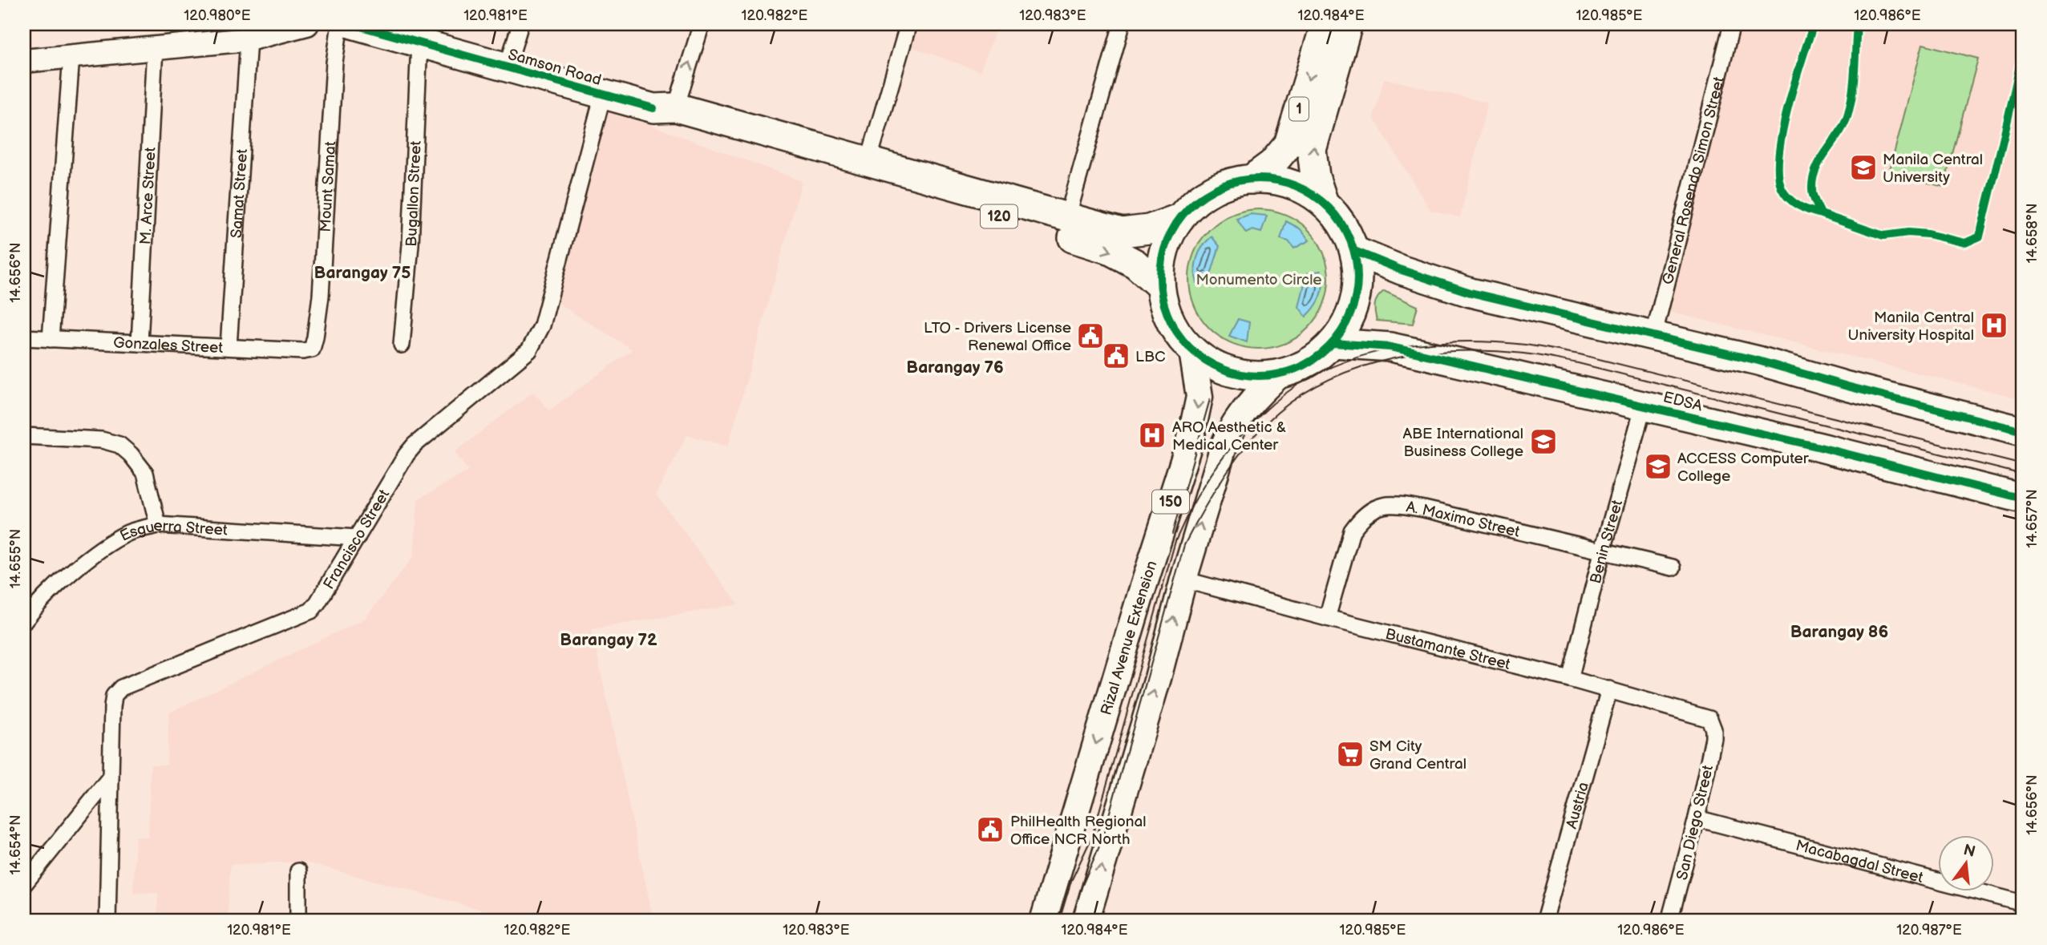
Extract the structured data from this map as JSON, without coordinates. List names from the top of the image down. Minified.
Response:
{"streets":{"highway":["Samson Road","1","120","EDSA"],"main road":["150","Rizal Avenue Extension"],"street":["General Rosendo Simon Street","Mount Samat","Samat Street","Bugallon Street","M. Arce Street","Gonzales Street","A. Maximo Street","Esguerra Street","Francisco Street","Benin Street","Bustamante Street","Austria","San Diego Street","Macabagdal Street"]},"crossings":[["Samson Road","1"],["Samson Road","Bugallon Street"],["Samson Road","EDSA"],["Samson Road","150"],["Samson Road","Francisco Street"],["Samson Road","Rizal Avenue Extension"],["1","EDSA"],["1","150"],["1","Rizal Avenue Extension"],["Mount Samat","Gonzales Street"],["Samat Street","Gonzales Street"],["M. Arce Street","Gonzales Street"],["EDSA","150"],["EDSA","Benin Street"],["EDSA","Rizal Avenue Extension"],["150","Rizal Avenue Extension"],["150","Bustamante Street"],["A. Maximo Street","Benin Street"],["A. Maximo Street","Bustamante Street"],["Esguerra Street","Francisco Street"],["Benin Street","Bustamante Street"],["Bustamante Street","Austria"],["Bustamante Street","San Diego Street"],["San Diego Street","Macabagdal Street"]],"districts":["Barangay 75","Barangay 76","Barangay 86","Barangay 72"],"parks":["Monumento Circle"],"places":{"school or university":["Manila Central University","ABE International Business College","ACCESS Computer College"],"hospital":["Manila Central University Hospital","ARO Aesthetic & Medical Center"],"public building":["LTO - Drivers License Renewal Office","LBC","PhilHealth Regional Office NCR North"],"supermarket":["SM City Grand Central"]},"north":"top","coordinates":["120.980°E","120.981°E","120.982°E","120.983°E","120.984°E","120.985°E","120.986°E","14.658°N","14.656°N","14.657°N","14.655°N","14.654°N","120.987°E"]}
